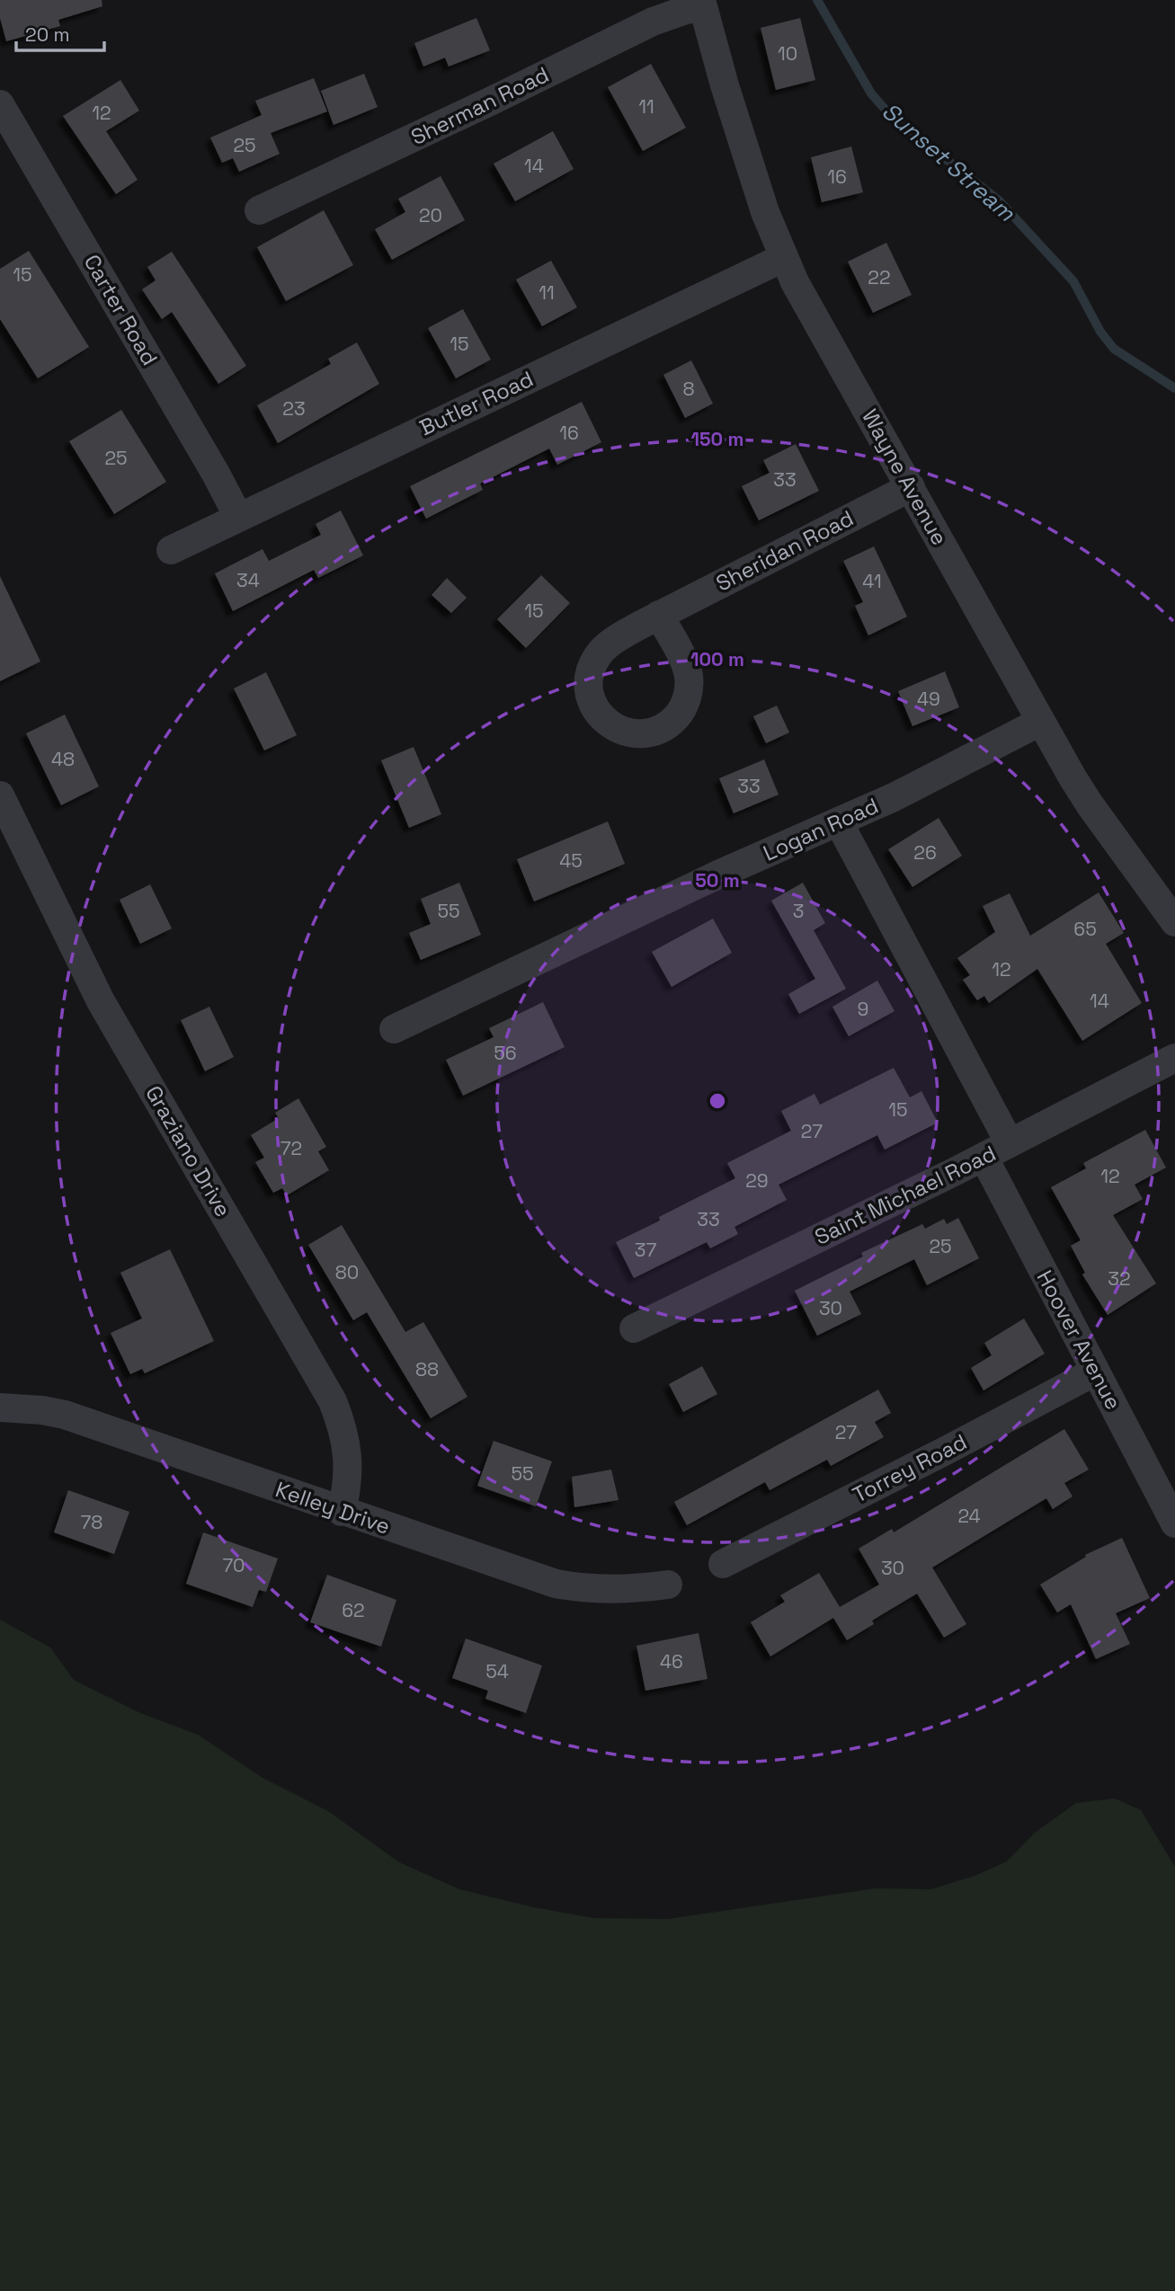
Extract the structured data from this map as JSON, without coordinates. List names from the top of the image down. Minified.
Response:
{"streets":{"street":["Sherman Road","Carter Road","Butler Road","Wayne Avenue","Sheridan Road","Logan Road","Graziano Drive","Saint Michael Road","Hoover Avenue","Torrey Road","Kelley Drive"]},"crossings":[["Sherman Road","Wayne Avenue"],["Carter Road","Butler Road"],["Butler Road","Wayne Avenue"],["Wayne Avenue","Sheridan Road"],["Wayne Avenue","Logan Road"],["Graziano Drive","Kelley Drive"],["Saint Michael Road","Hoover Avenue"],["Hoover Avenue","Torrey Road"]],"water":["Sunset Stream"],"house_numbers":["10","11","12","25","14","16","20","15","22","11","15","8","23","16","25","33","34","41","15","49","48","33","26","45","55","3","65","12","14","9","56","15","27","72","12","29","33","25","37","80","32","30","88","27","55","24","78","70","30","62","46","54"],"scale_bar":"20 m","rings":["150 m","100 m","50 m"]}
